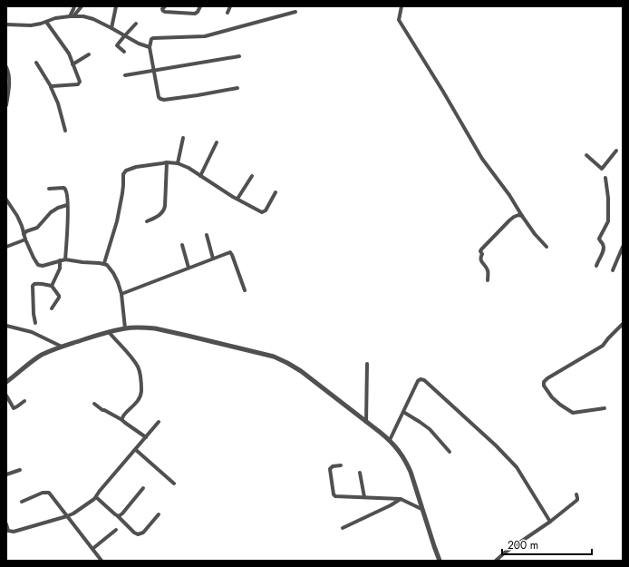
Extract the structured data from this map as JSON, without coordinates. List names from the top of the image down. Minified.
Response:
{"scale_bar":"200 m"}
